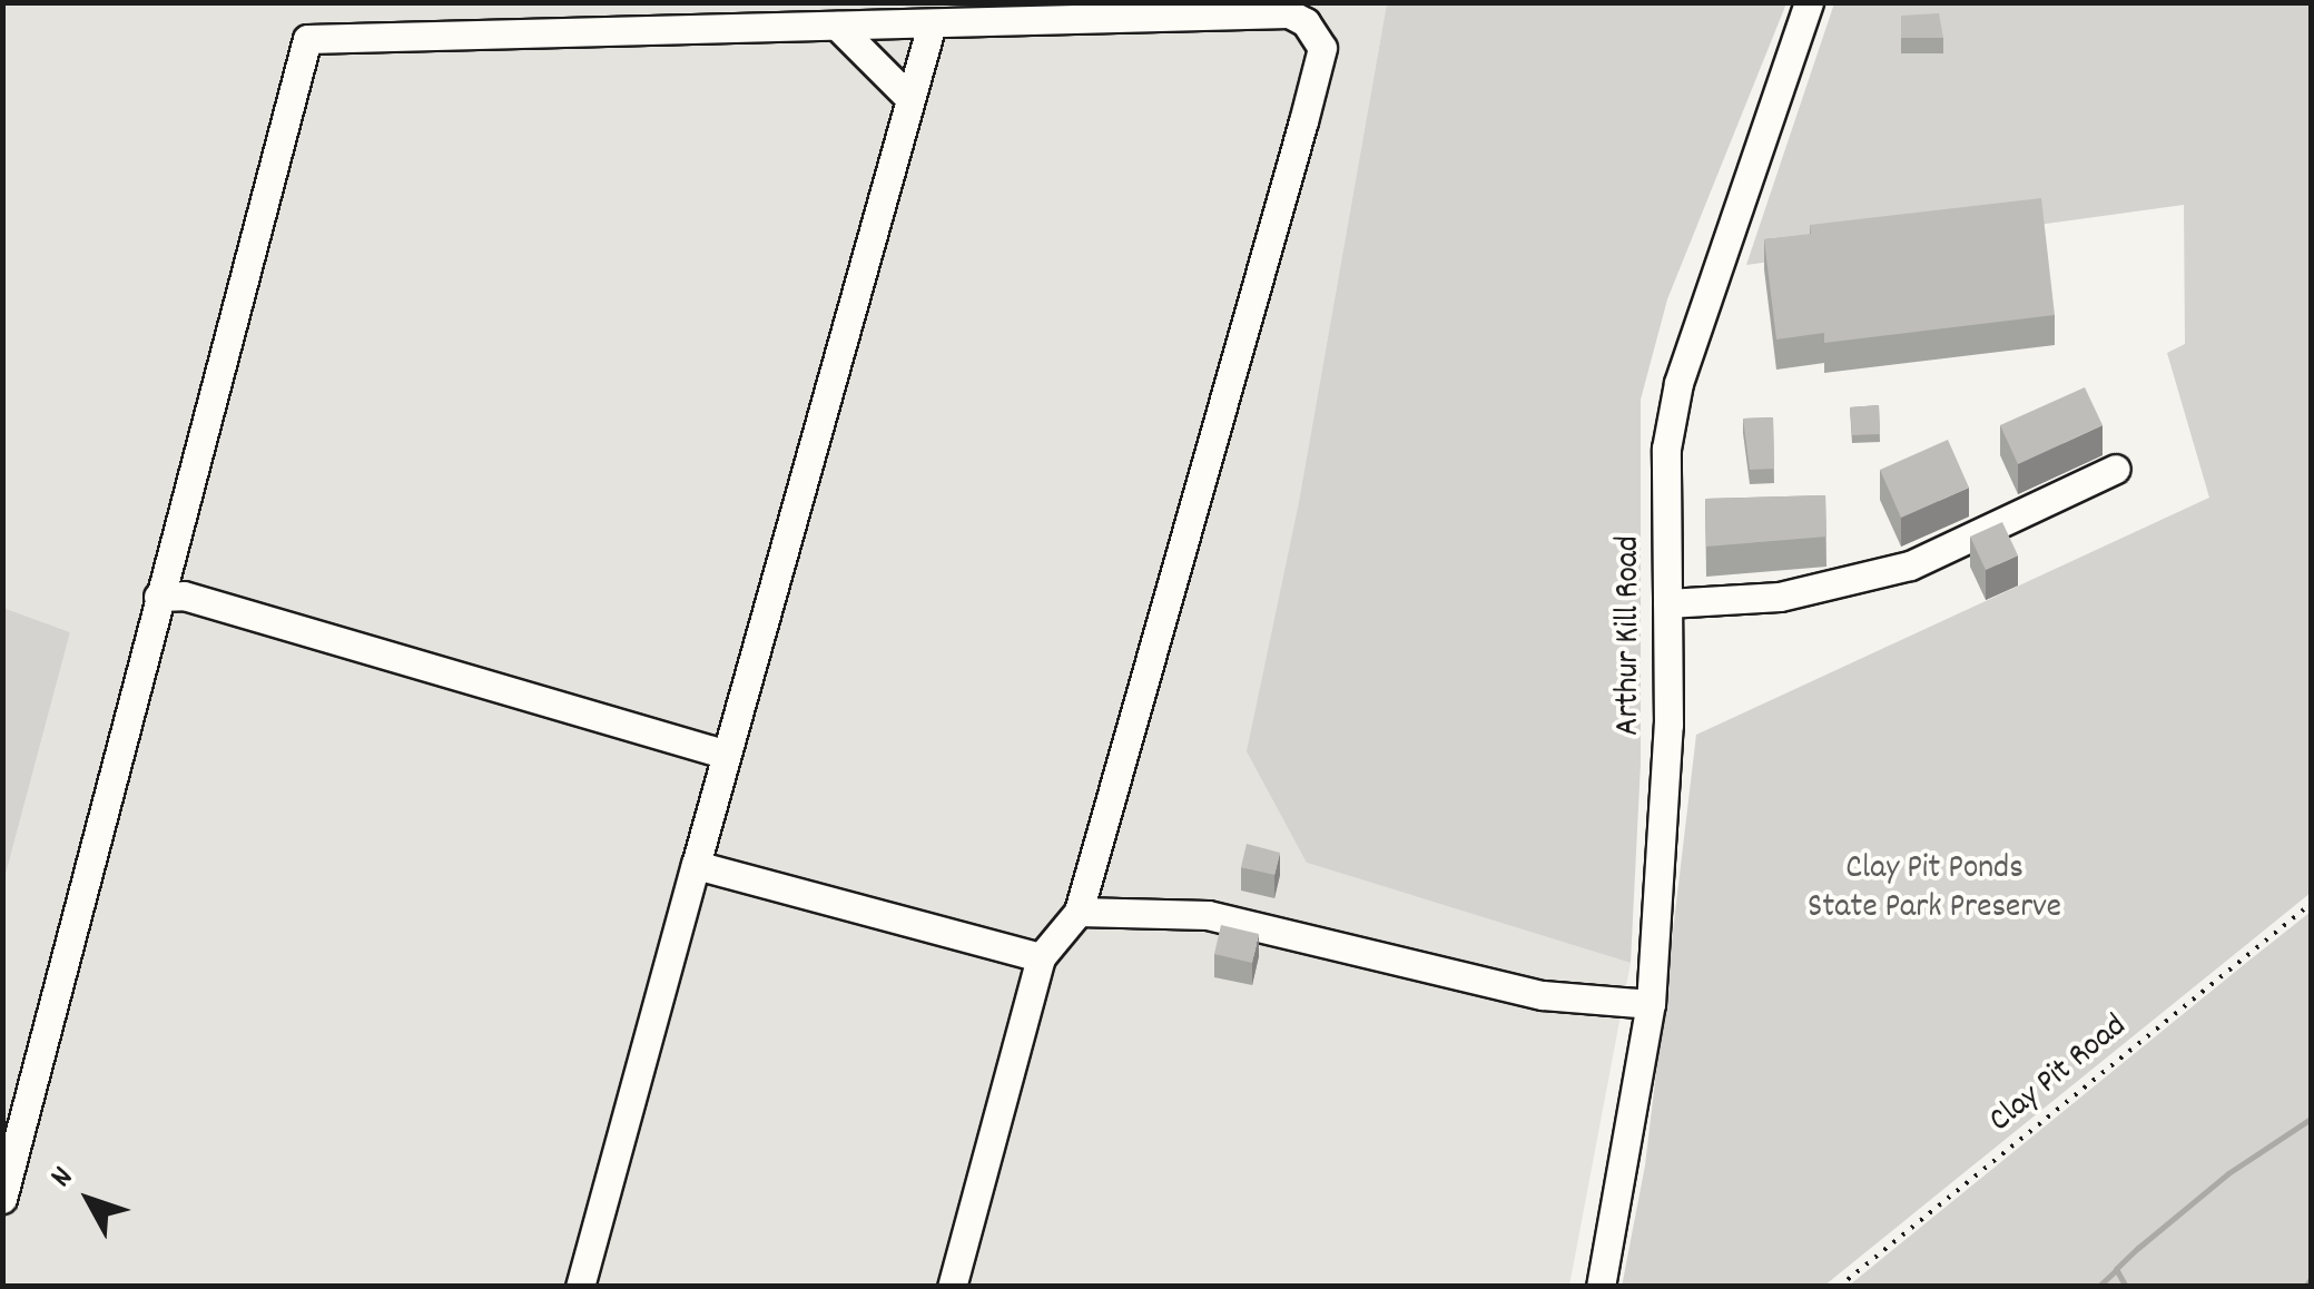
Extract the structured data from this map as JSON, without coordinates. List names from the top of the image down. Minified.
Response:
{"streets":{"street":["Arthur Kill Road"],"path":["Clay Pit Road"]},"parks":["Clay Pit Ponds State Park Preserve"],"north":"top left"}
